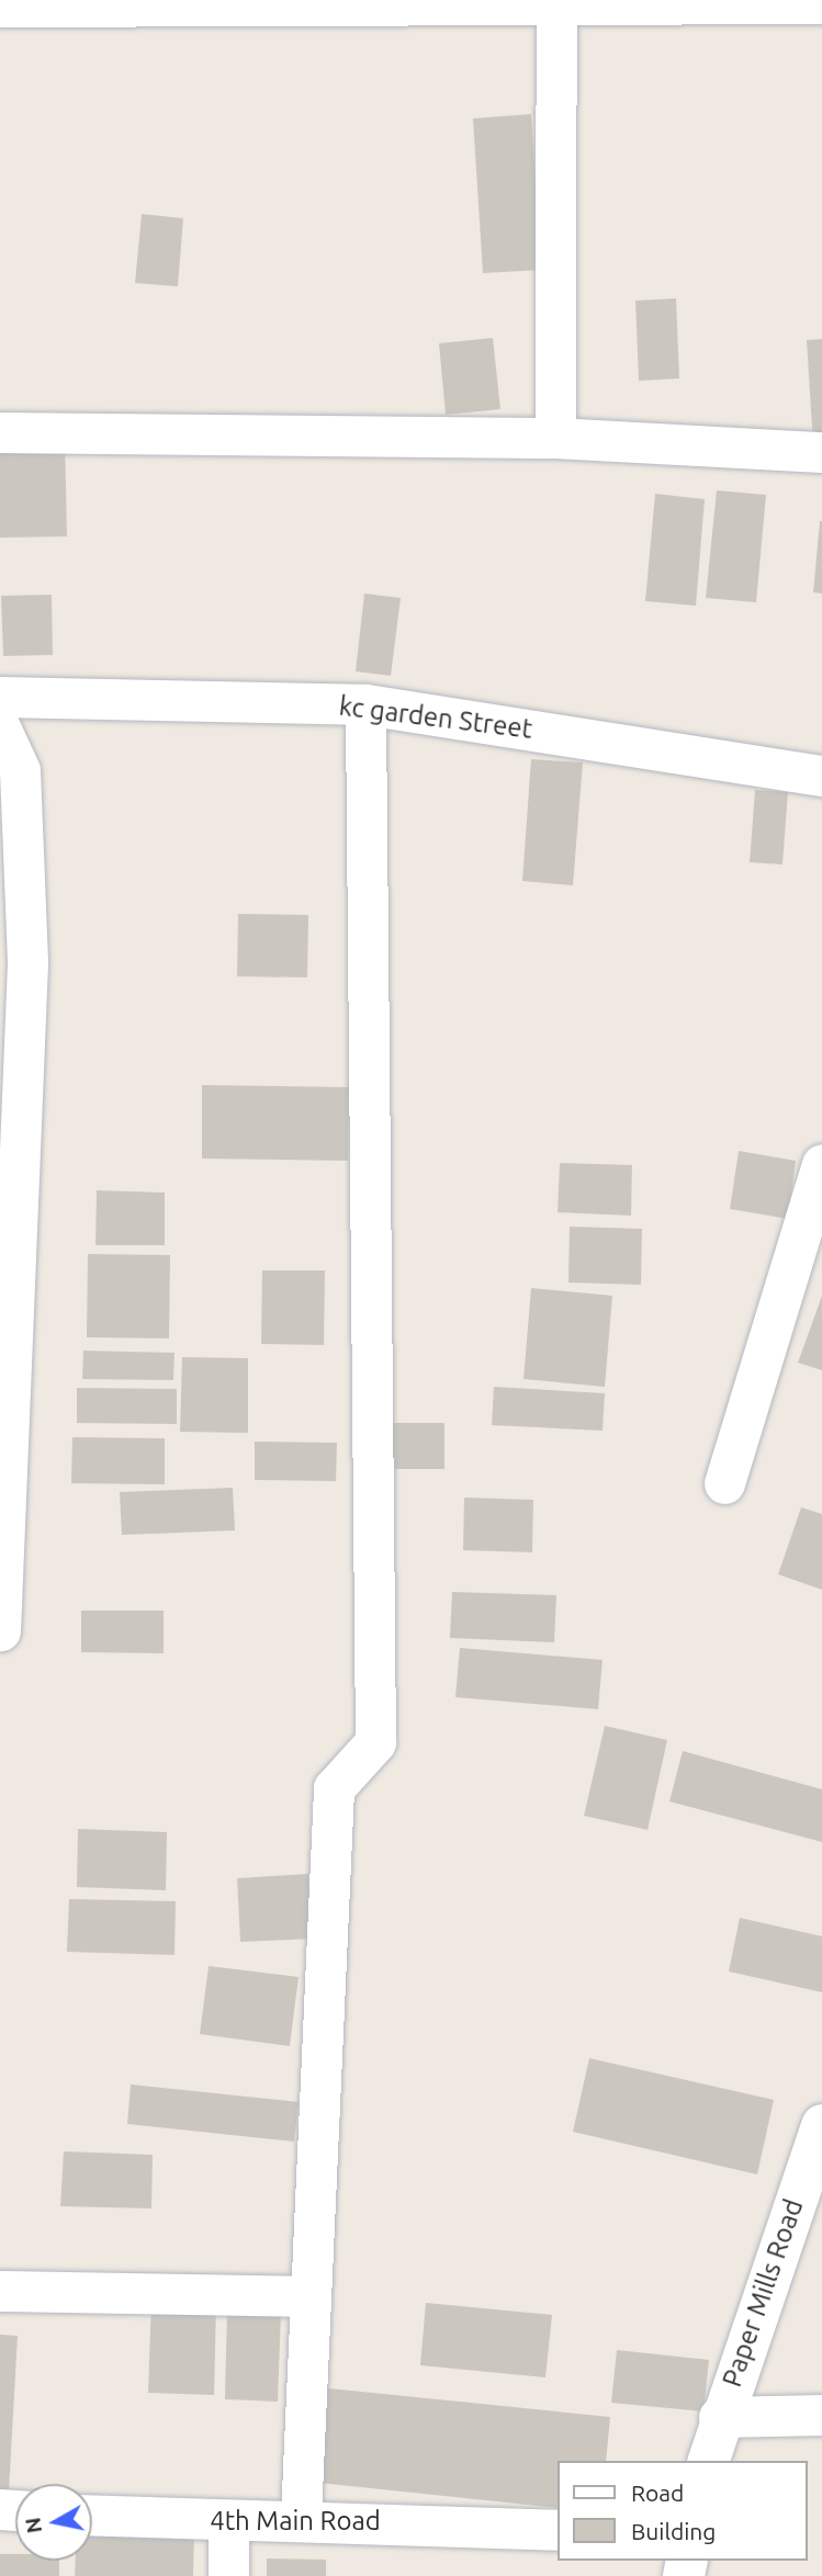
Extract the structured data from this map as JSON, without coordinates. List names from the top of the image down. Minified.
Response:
{"streets":{"street":["kc garden Street","Paper Mills Road","4th Main Road"]},"legend":["Road","Building"],"north":"left"}
